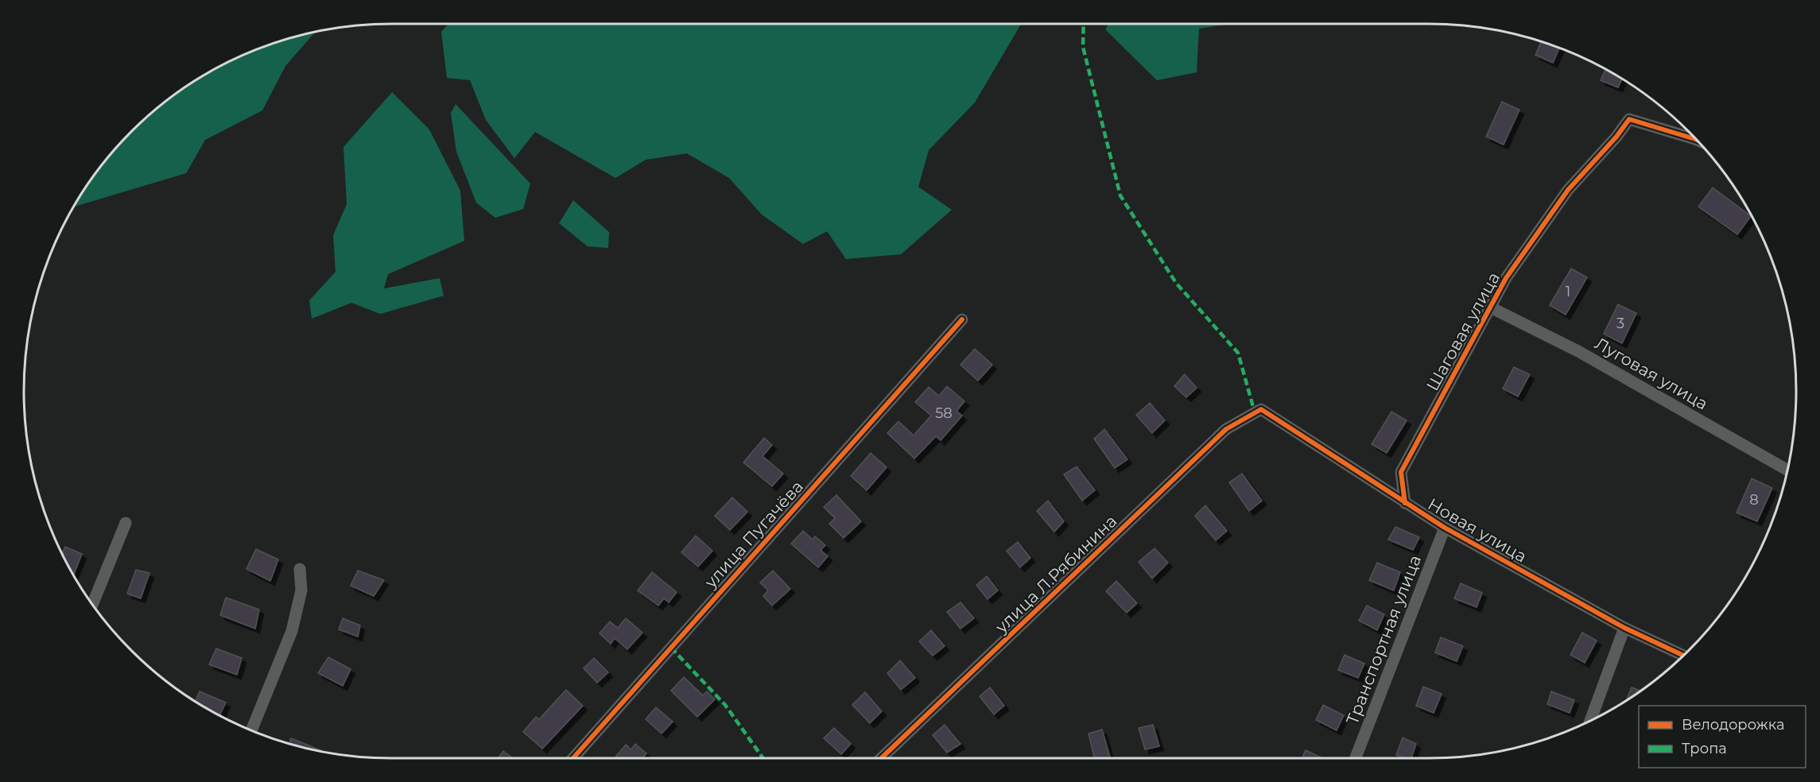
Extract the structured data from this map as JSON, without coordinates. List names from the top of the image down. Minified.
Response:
{"streets":{"street":["Шаговая улица","Луговая улица","Новая улица","улица Пугачёва","улица Л.Рябинина","Транспортная улица"]},"crossings":[["Шаговая улица","Луговая улица"],["Шаговая улица","Новая улица"],["Новая улица","улица Л.Рябинина"],["Новая улица","Транспортная улица"]],"house_numbers":["1","3","58","8"],"legend":["Велодорожка","Тропа"]}
